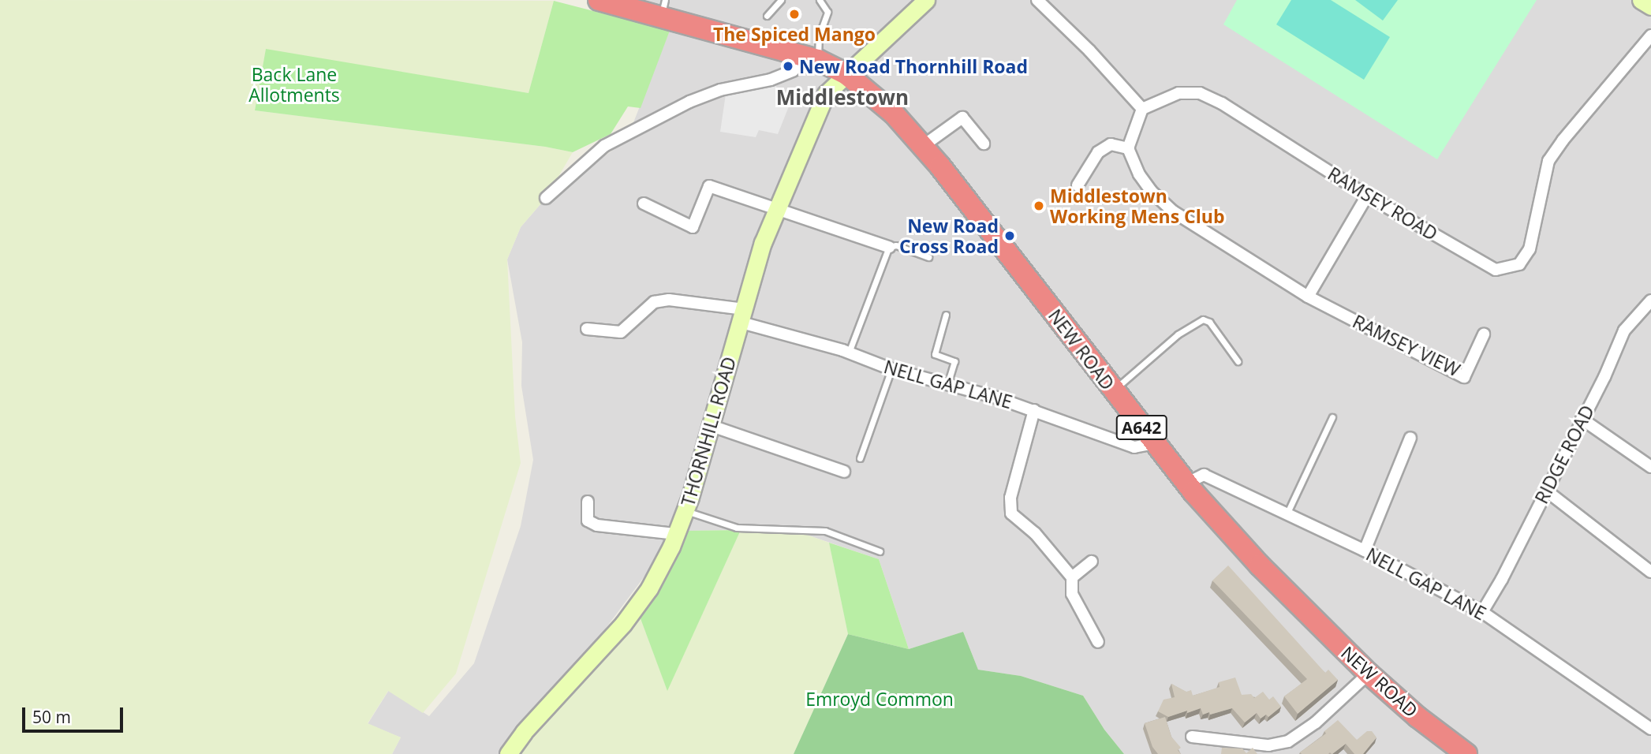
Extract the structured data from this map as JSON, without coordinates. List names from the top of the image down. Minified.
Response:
{"streets":{"highway":["NEW ROAD","A642"],"street":["RAMSEY ROAD","RAMSEY VIEW","NELL GAP LANE","THORNHILL ROAD","RIDGE ROAD"]},"crossings":[["NEW ROAD","NELL GAP LANE"],["NEW ROAD","THORNHILL ROAD"],["NELL GAP LANE","THORNHILL ROAD"],["NELL GAP LANE","RIDGE ROAD"]],"districts":["Middlestown"],"parks":["Back Lane Allotments","Emroyd Common"],"places":["The Spiced Mango","New Road Thornhill Road","Middlestown Working Mens Club","New Road Cross Road"],"scale_bar":"50 m"}
